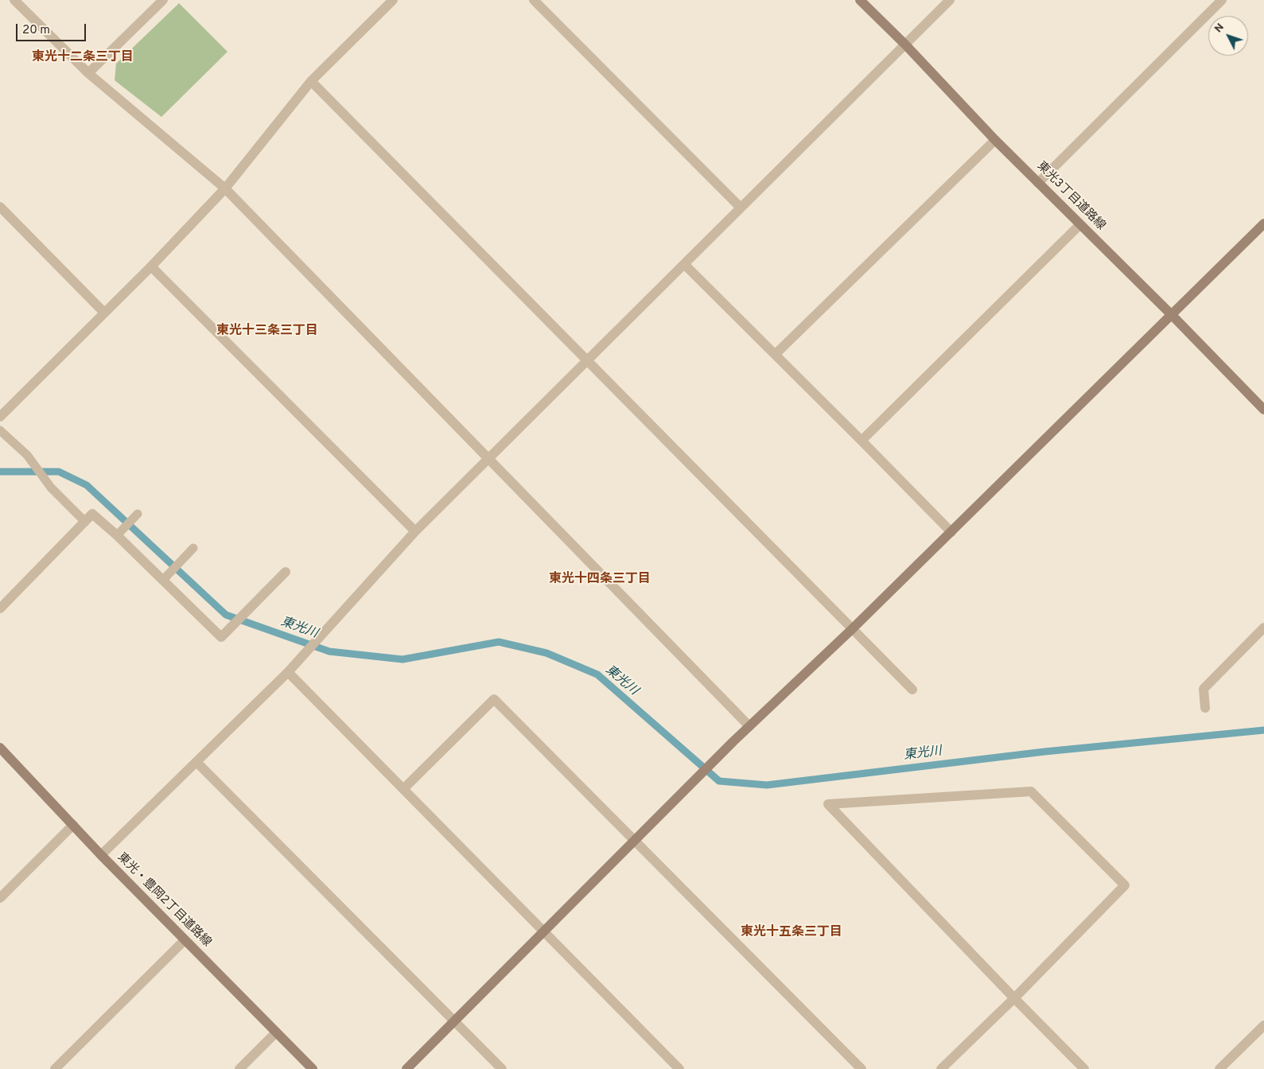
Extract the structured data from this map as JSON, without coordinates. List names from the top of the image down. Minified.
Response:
{"streets":{"street":["東光3丁目道路線","東光・豊岡2丁目道路線"]},"districts":["東光十二条三丁目","東光十三条三丁目","東光十四条三丁目","東光十五条三丁目"],"water":["東光川"],"scale_bar":"20 m","north":"top left"}
